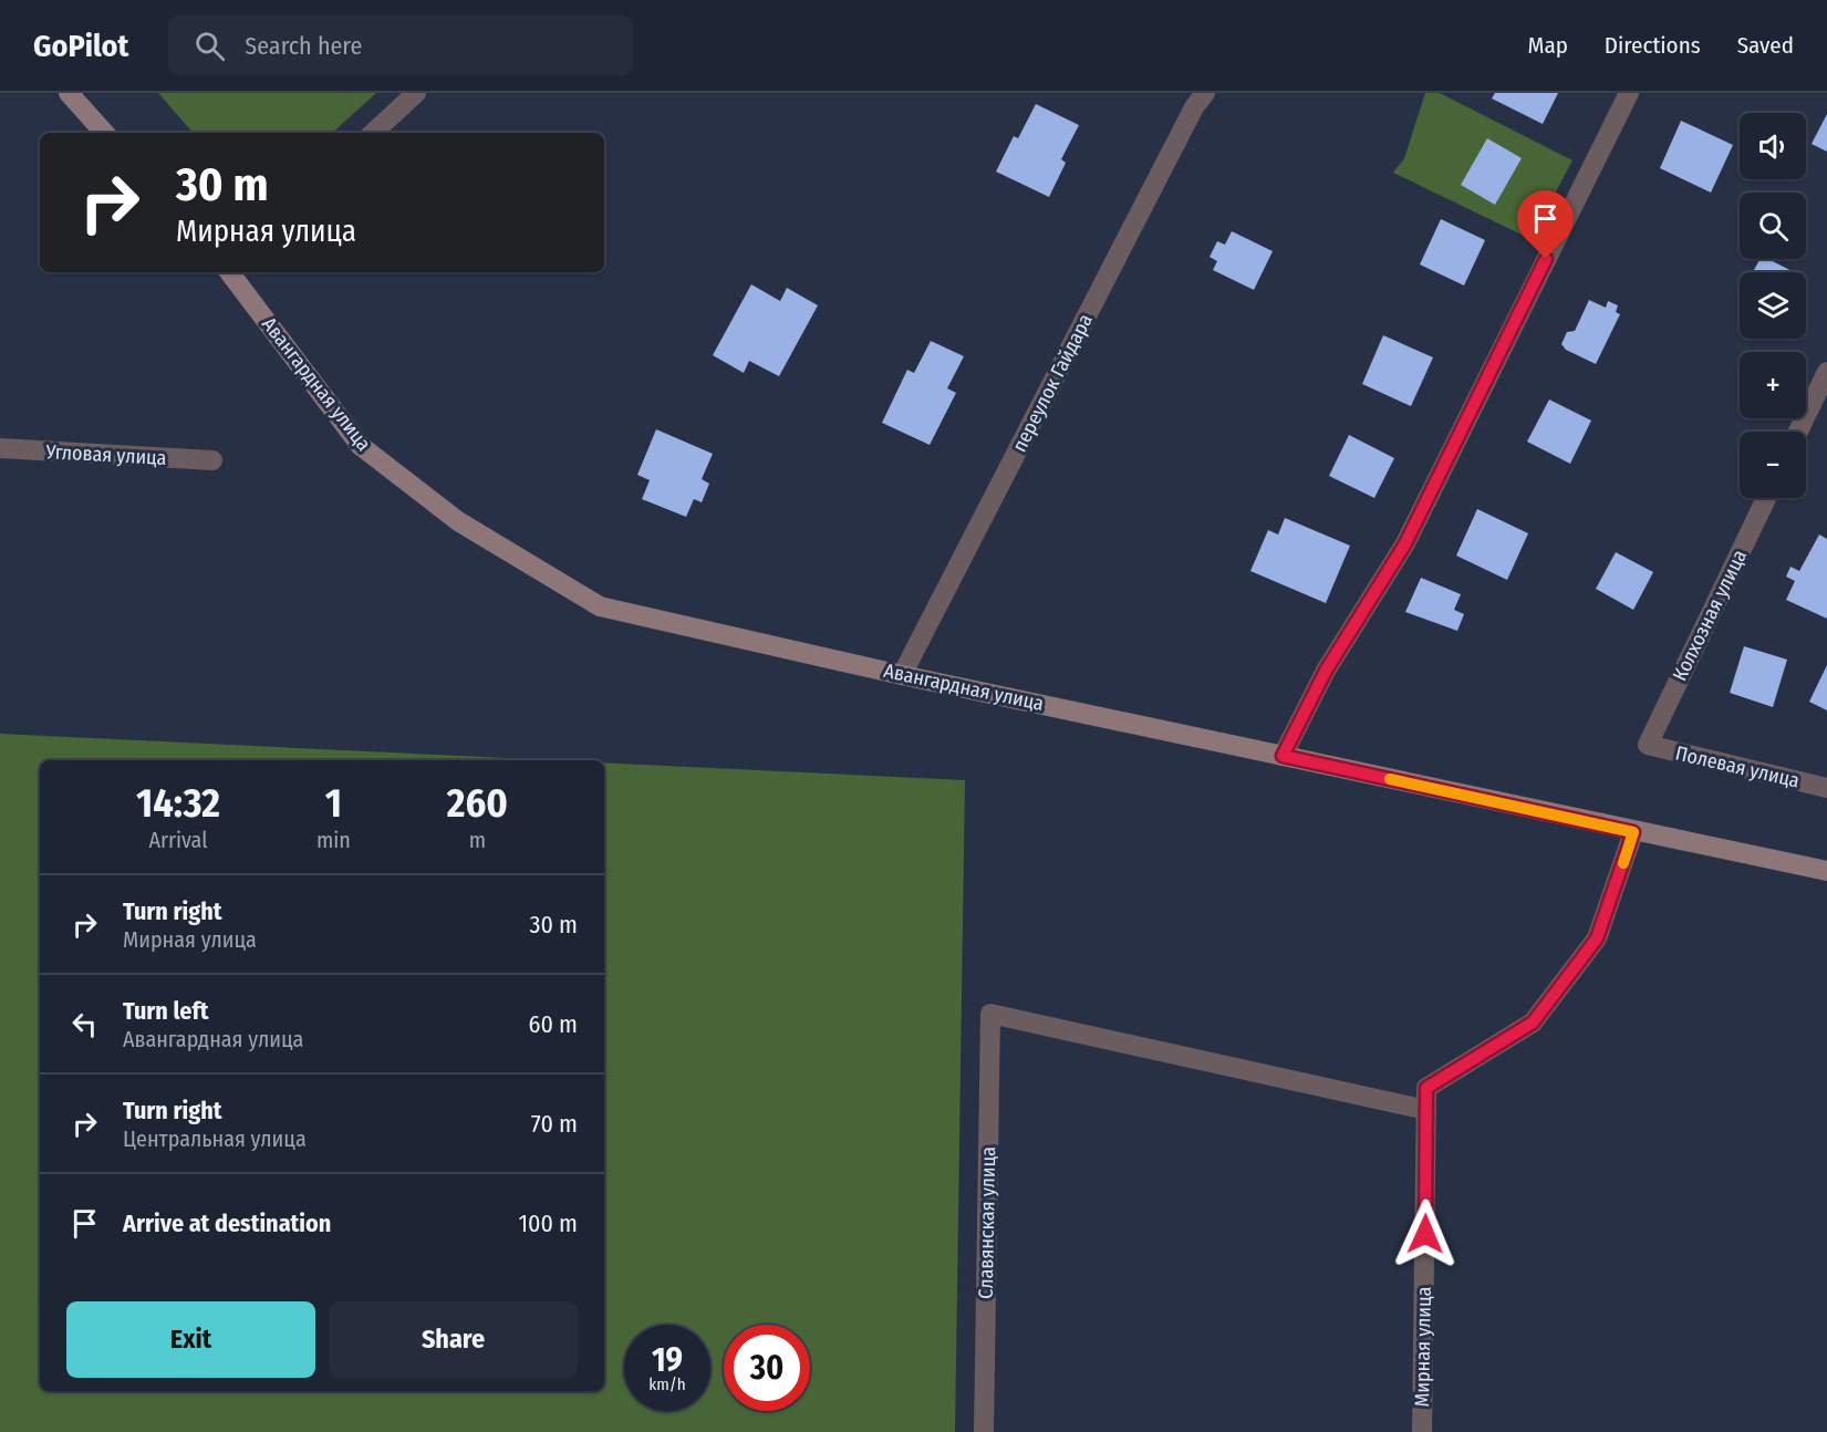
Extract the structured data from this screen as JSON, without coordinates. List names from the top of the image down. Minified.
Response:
{"streets":{"main road":["Авангардная улица"],"street":["переулок Гайдара","Угловая улица","Колхозная улица","Полевая улица","Славянская улица","Мирная улица"]},"crossings":[["переулок Гайдара","Авангардная улица"],["Авангардная улица","Мирная улица"],["Колхозная улица","Полевая улица"],["Славянская улица","Мирная улица"]],"page":{"header":"GoPilot","search":"Search here","nav":["Map","Directions","Saved"],"map_buttons":["+","−"],"turn":["30 m","Мирная улица"],"eta":["14:32","Arrival","1","min","260","m"],"list":[{"name":"Turn right","note":"Мирная улица","value":"30 m"},{"name":"Turn left","note":"Авангардная улица","value":"60 m"},{"name":"Turn right","note":"Центральная улица","value":"70 m"},{"name":"Arrive at destination","value":"100 m"}],"buttons":["Exit","Share"],"speed":"19 km/h","limit":"30"}}
